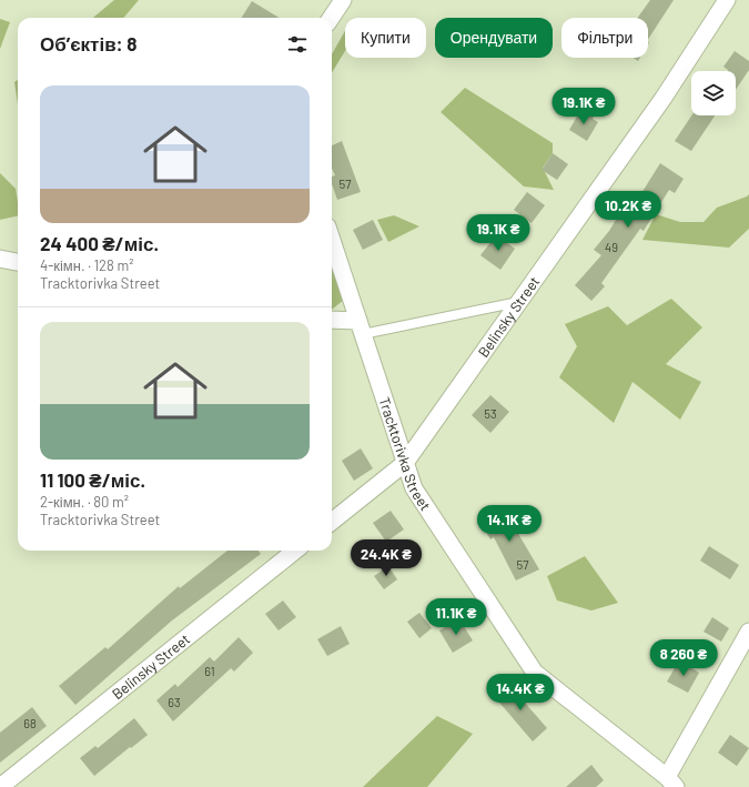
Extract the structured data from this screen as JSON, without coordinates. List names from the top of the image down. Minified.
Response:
{"streets":{"street":["Belinsky Street","Tracktorivka Street"]},"crossings":[["Belinsky Street","Tracktorivka Street"]],"house_numbers":["57","49","53","57","61","63","68"],"page":{"chip":["Купити","Орендувати","Фільтри"],"heading":"Об’єктів: 8","list":[{"name":"24 400 ₴/міс.","note":"4-кімн. · 128 m² · Tracktorivka Street"},{"name":"11 100 ₴/міс.","note":"2-кімн. · 80 m² · Tracktorivka Street"}],"price":["19.1K ₴","10.2K ₴","19.1K ₴","14.1K ₴","24.4K ₴","11.1K ₴","8 260 ₴","14.4K ₴"]}}
